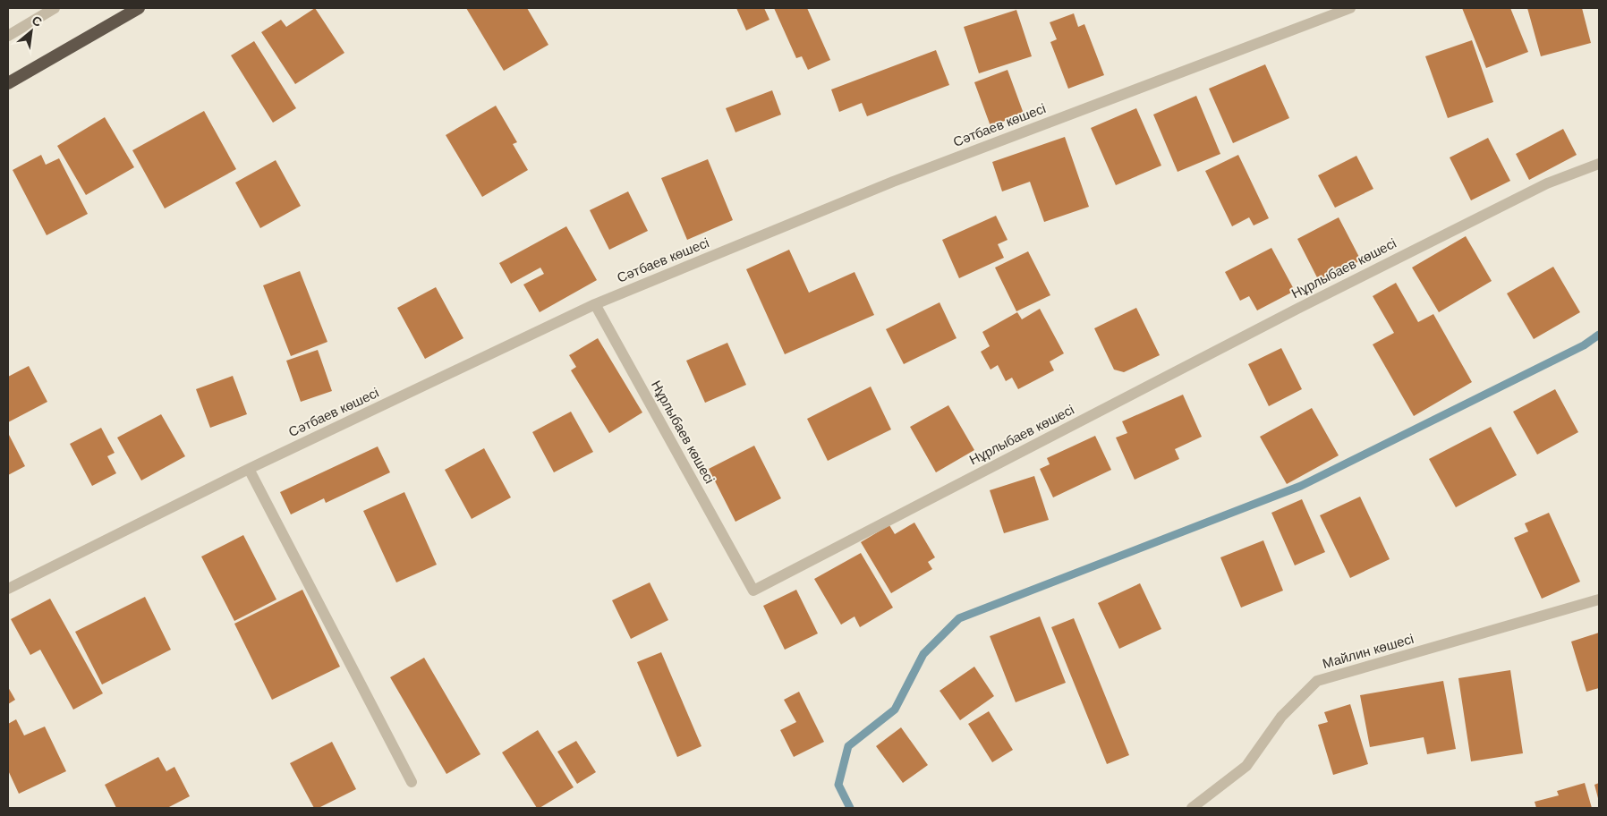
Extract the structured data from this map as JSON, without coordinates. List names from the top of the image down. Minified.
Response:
{"streets":{"street":["Сәтбаев көшесі","Нұрлыбаев көшесі","Майлин көшесі"]},"crossings":[["Сәтбаев көшесі","Нұрлыбаев көшесі"]],"north":"top right"}
